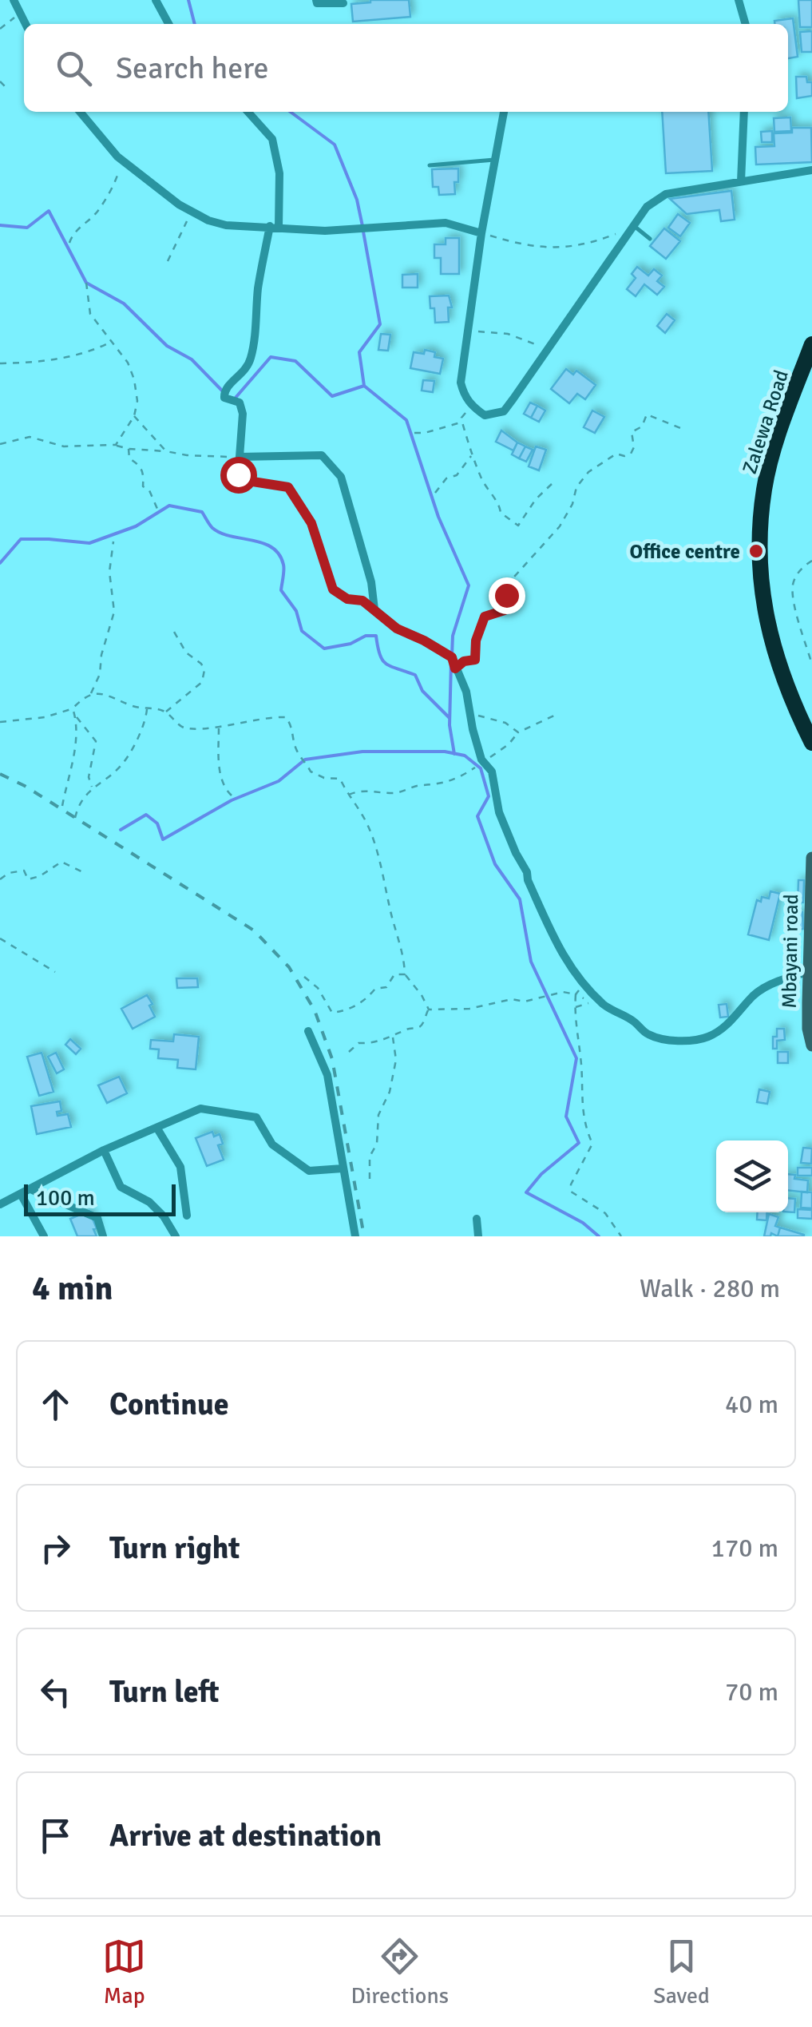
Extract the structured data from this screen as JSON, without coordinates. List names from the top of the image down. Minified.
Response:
{"streets":{"highway":["Zalewa Road"],"street":["Mbayani road"]},"places":["Office centre"],"scale_bar":"100 m","page":{"search":"Search here","scale":"100 m","heading":["4 min","Walk · 280 m"],"list":[["Continue","40 m"],["Turn right","170 m"],["Turn left","70 m"],"Arrive at destination"],"nav":["Map","Directions","Saved"]}}
